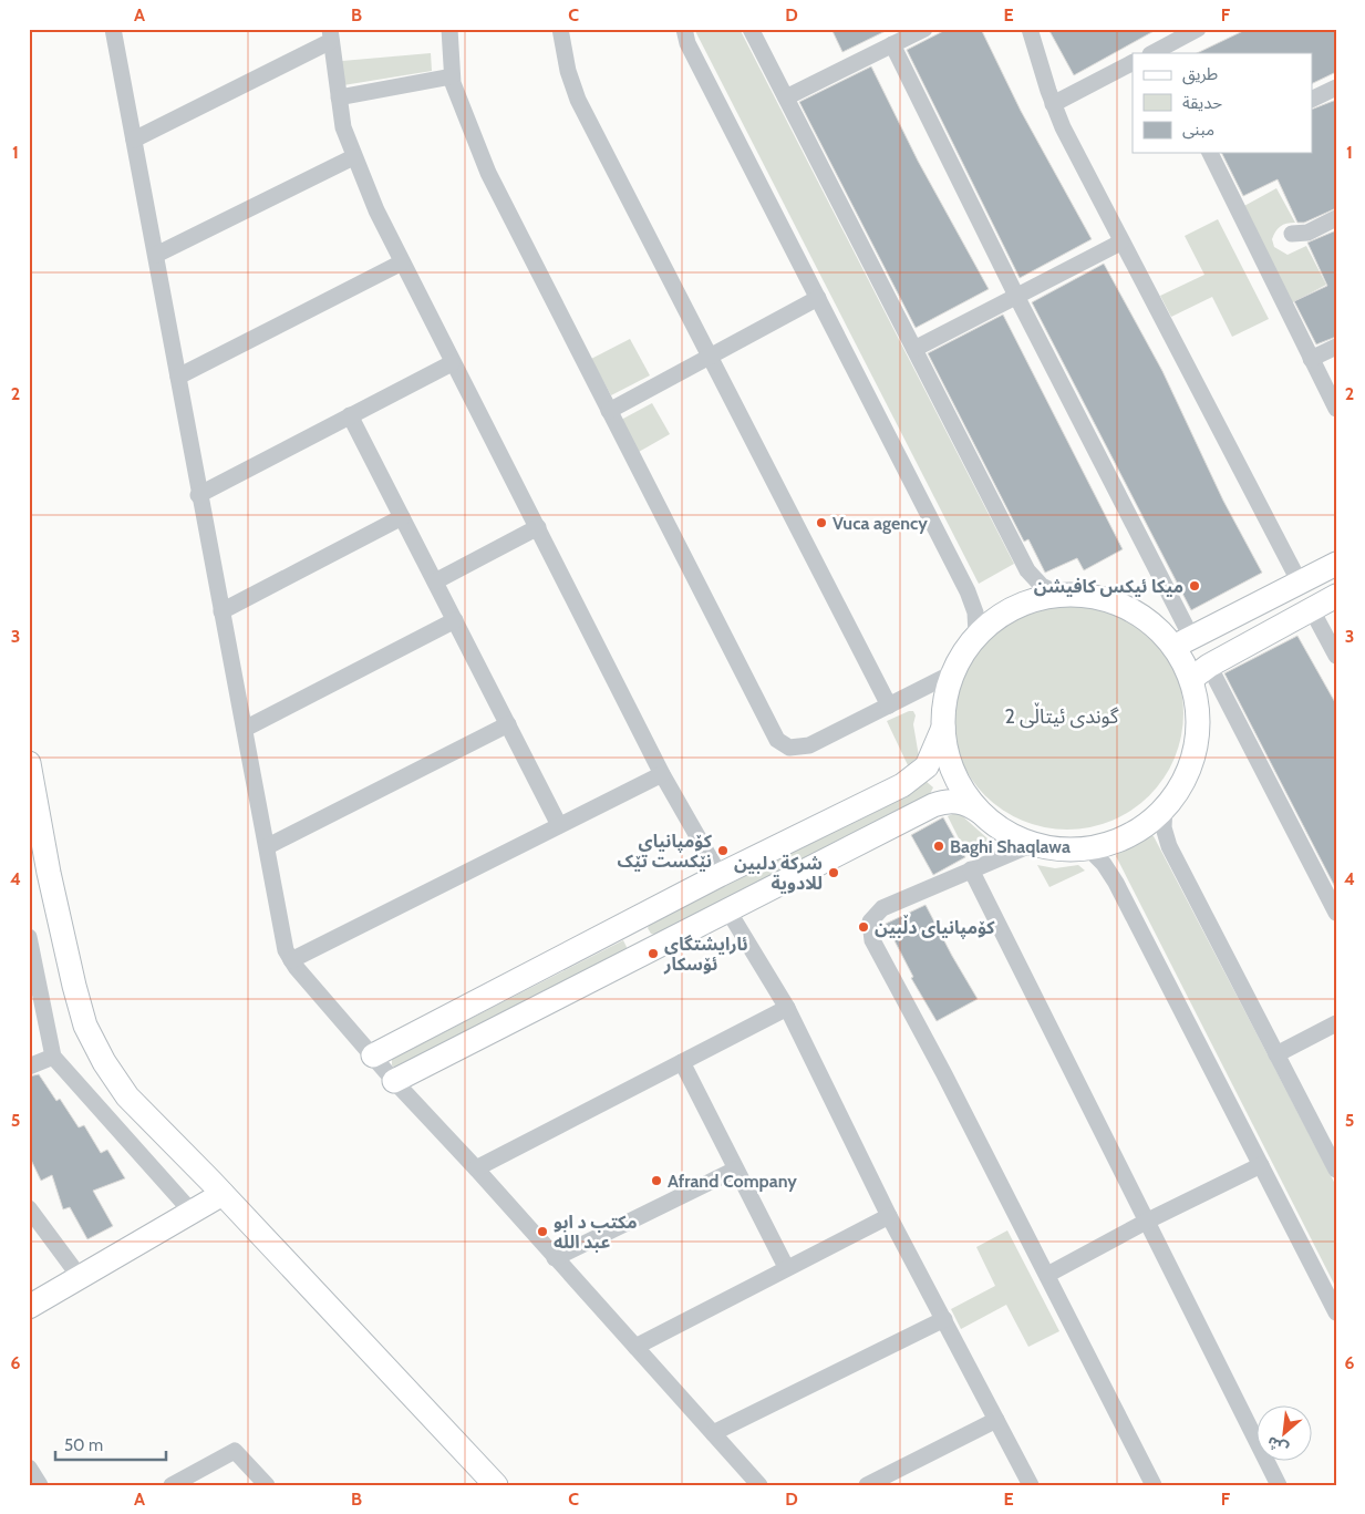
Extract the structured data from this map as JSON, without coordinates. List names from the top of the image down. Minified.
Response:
{"districts":["گوندی ئیتاڵی 2"],"places":["Vuca agency","میکا ئیکس کافیشن","Baghi Shaqlawa","کۆمپانیای نێکست تێک","شركة دلبين للادوية","کۆمپانیای دڵبین","ئارایشتگای ئۆسکار","Afrand Company","مكتب د ابو عبد الله"],"legend":["طريق","حديقة","مبنى"],"scale_bar":"50 m","north":"bottom left","grid":{"columns":["A","B","C","D","E","F"],"rows":["1","2","3","4","5","6"]}}
